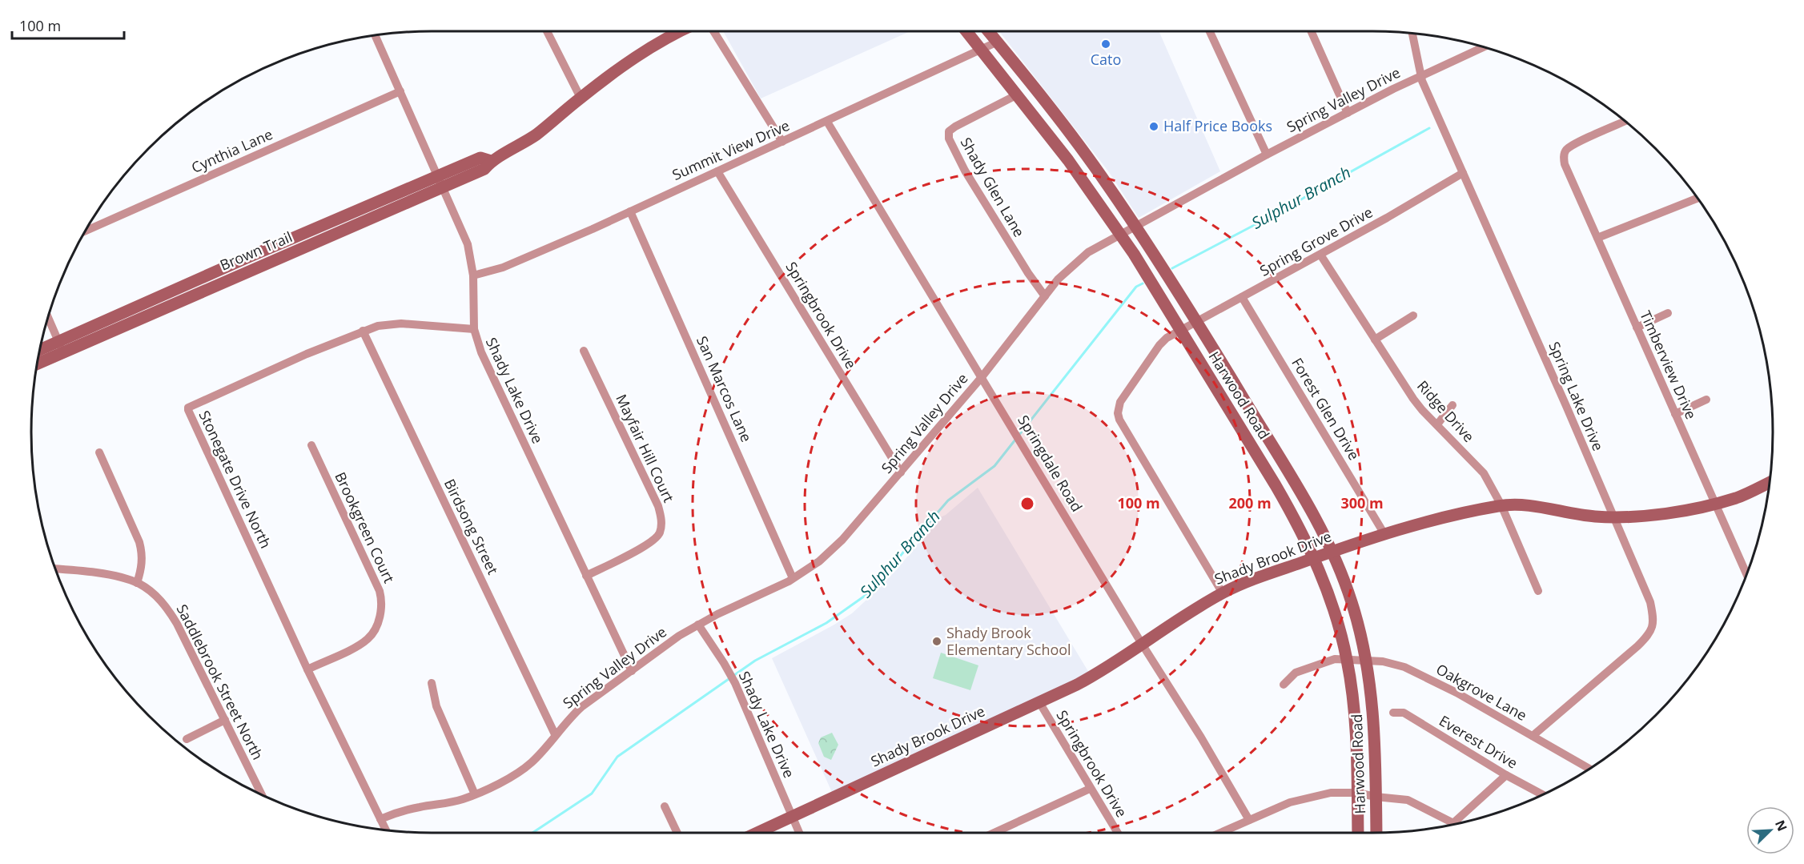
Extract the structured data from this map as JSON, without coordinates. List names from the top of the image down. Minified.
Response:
{"streets":{"street":["Spring Valley Drive","Summit View Drive","Cynthia Lane","Shady Glen Lane","Spring Grove Drive","Brown Trail","Springbrook Drive","Timberview Drive","San Marcos Lane","Shady Lake Drive","Harwood Road","Spring Lake Drive","Forest Glen Drive","Ridge Drive","Mayfair Hill Court","Springdale Road","Stonegate Drive North","Birdsong Street","Brookgreen Court","Shady Brook Drive","Saddlebrook Street North","Oakgrove Lane","Everest Drive"]},"crossings":[["Spring Valley Drive","Shady Glen Lane"],["Spring Valley Drive","Springbrook Drive"],["Spring Valley Drive","San Marcos Lane"],["Spring Valley Drive","Shady Lake Drive"],["Spring Valley Drive","Harwood Road"],["Spring Valley Drive","Spring Lake Drive"],["Spring Valley Drive","Springdale Road"],["Spring Valley Drive","Stonegate Drive North"],["Spring Valley Drive","Birdsong Street"],["Summit View Drive","Springbrook Drive"],["Summit View Drive","San Marcos Lane"],["Summit View Drive","Shady Lake Drive"],["Summit View Drive","Harwood Road"],["Summit View Drive","Springdale Road"],["Cynthia Lane","Shady Lake Drive"],["Shady Glen Lane","Harwood Road"],["Spring Grove Drive","Harwood Road"],["Spring Grove Drive","Spring Lake Drive"],["Spring Grove Drive","Forest Glen Drive"],["Spring Grove Drive","Ridge Drive"],["Spring Grove Drive","Shady Brook Drive"],["Brown Trail","Shady Lake Drive"],["Springbrook Drive","Shady Brook Drive"],["Timberview Drive","Shady Brook Drive"],["Shady Lake Drive","Mayfair Hill Court"],["Shady Lake Drive","Stonegate Drive North"],["Shady Lake Drive","Shady Brook Drive"],["Harwood Road","Shady Brook Drive"],["Harwood Road","Oakgrove Lane"],["Spring Lake Drive","Shady Brook Drive"],["Spring Lake Drive","Oakgrove Lane"],["Forest Glen Drive","Shady Brook Drive"],["Ridge Drive","Shady Brook Drive"],["Springdale Road","Shady Brook Drive"],["Stonegate Drive North","Birdsong Street"],["Stonegate Drive North","Brookgreen Court"]],"water":["Sulphur Branch"],"places":["Cato","Half Price Books","Shady Brook Elementary School"],"scale_bar":"100 m","north":"top right","rings":["100 m","200 m","300 m"]}
